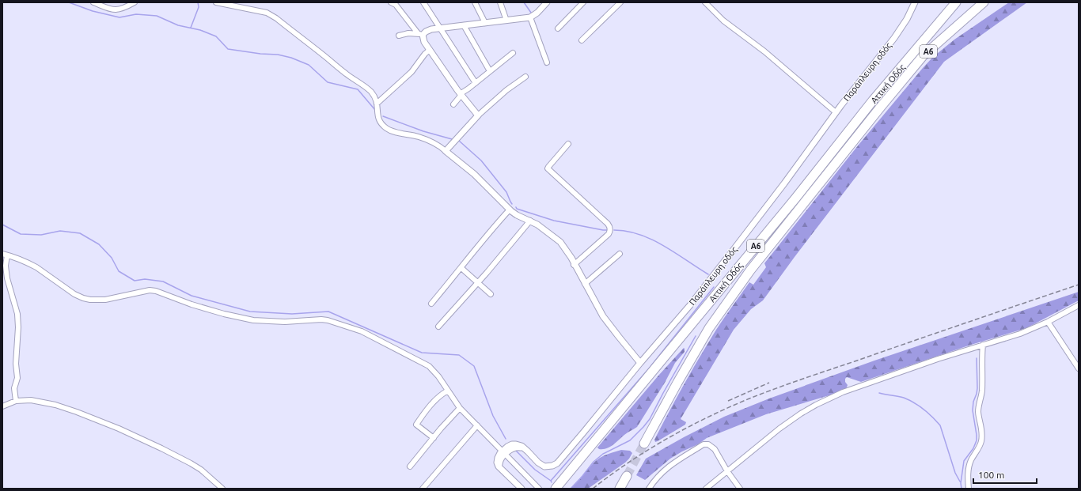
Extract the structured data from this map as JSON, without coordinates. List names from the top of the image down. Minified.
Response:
{"streets":{"highway":["Α6","Αττική Οδός"],"street":["Παράπλευρη οδός"]},"scale_bar":"100 m"}
